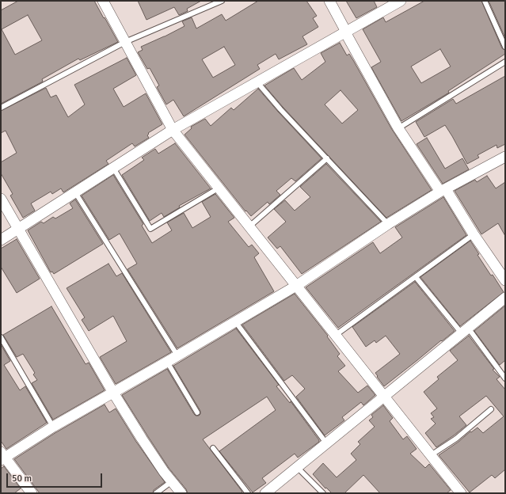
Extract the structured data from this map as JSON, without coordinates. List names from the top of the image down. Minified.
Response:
{"scale_bar":"50 m"}
